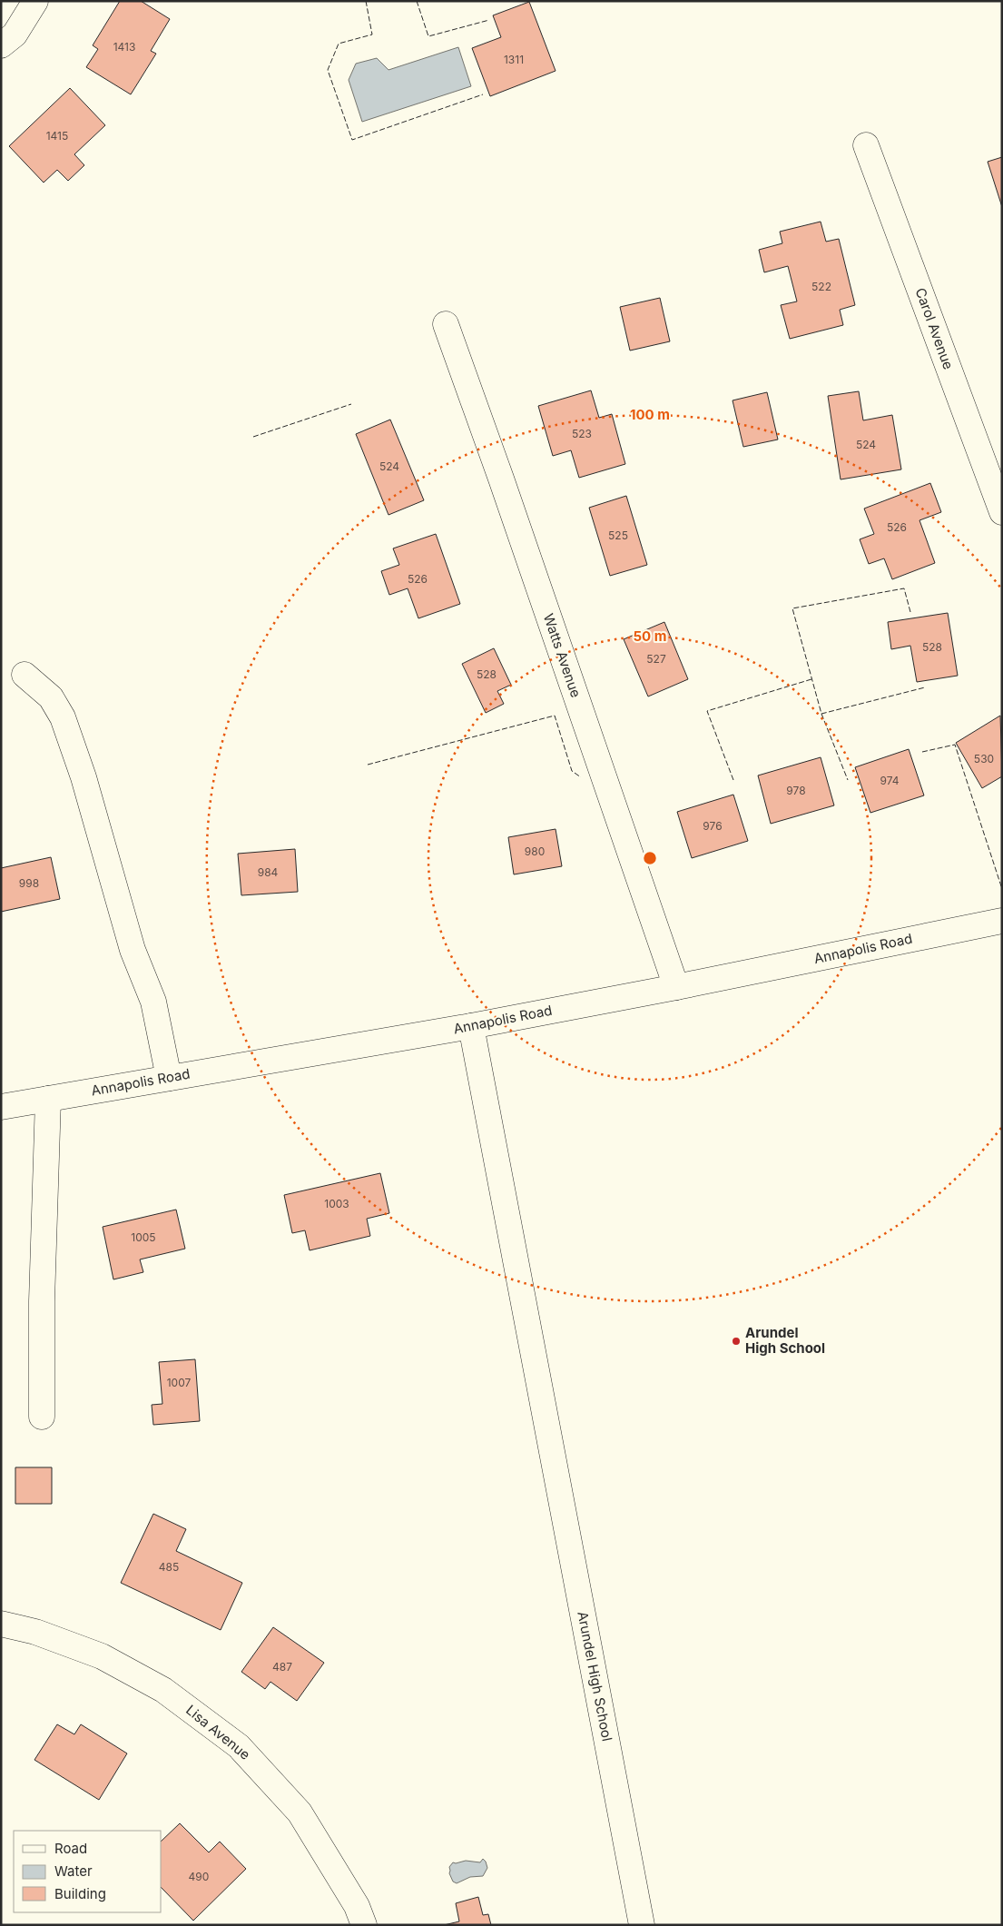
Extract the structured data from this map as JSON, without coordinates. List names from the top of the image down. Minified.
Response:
{"streets":{"street":["Carol Avenue","Watts Avenue","Annapolis Road","Arundel High School","Lisa Avenue"]},"crossings":[["Watts Avenue","Annapolis Road"],["Annapolis Road","Arundel High School"]],"places":["Arundel High School"],"house_numbers":["1413","1311","1415","522","523","524","524","526","525","526","528","527","528","530","974","978","976","980","984","998","1003","1005","1007","485","487","490"],"legend":["Road","Water","Building"],"rings":["100 m","50 m"]}
